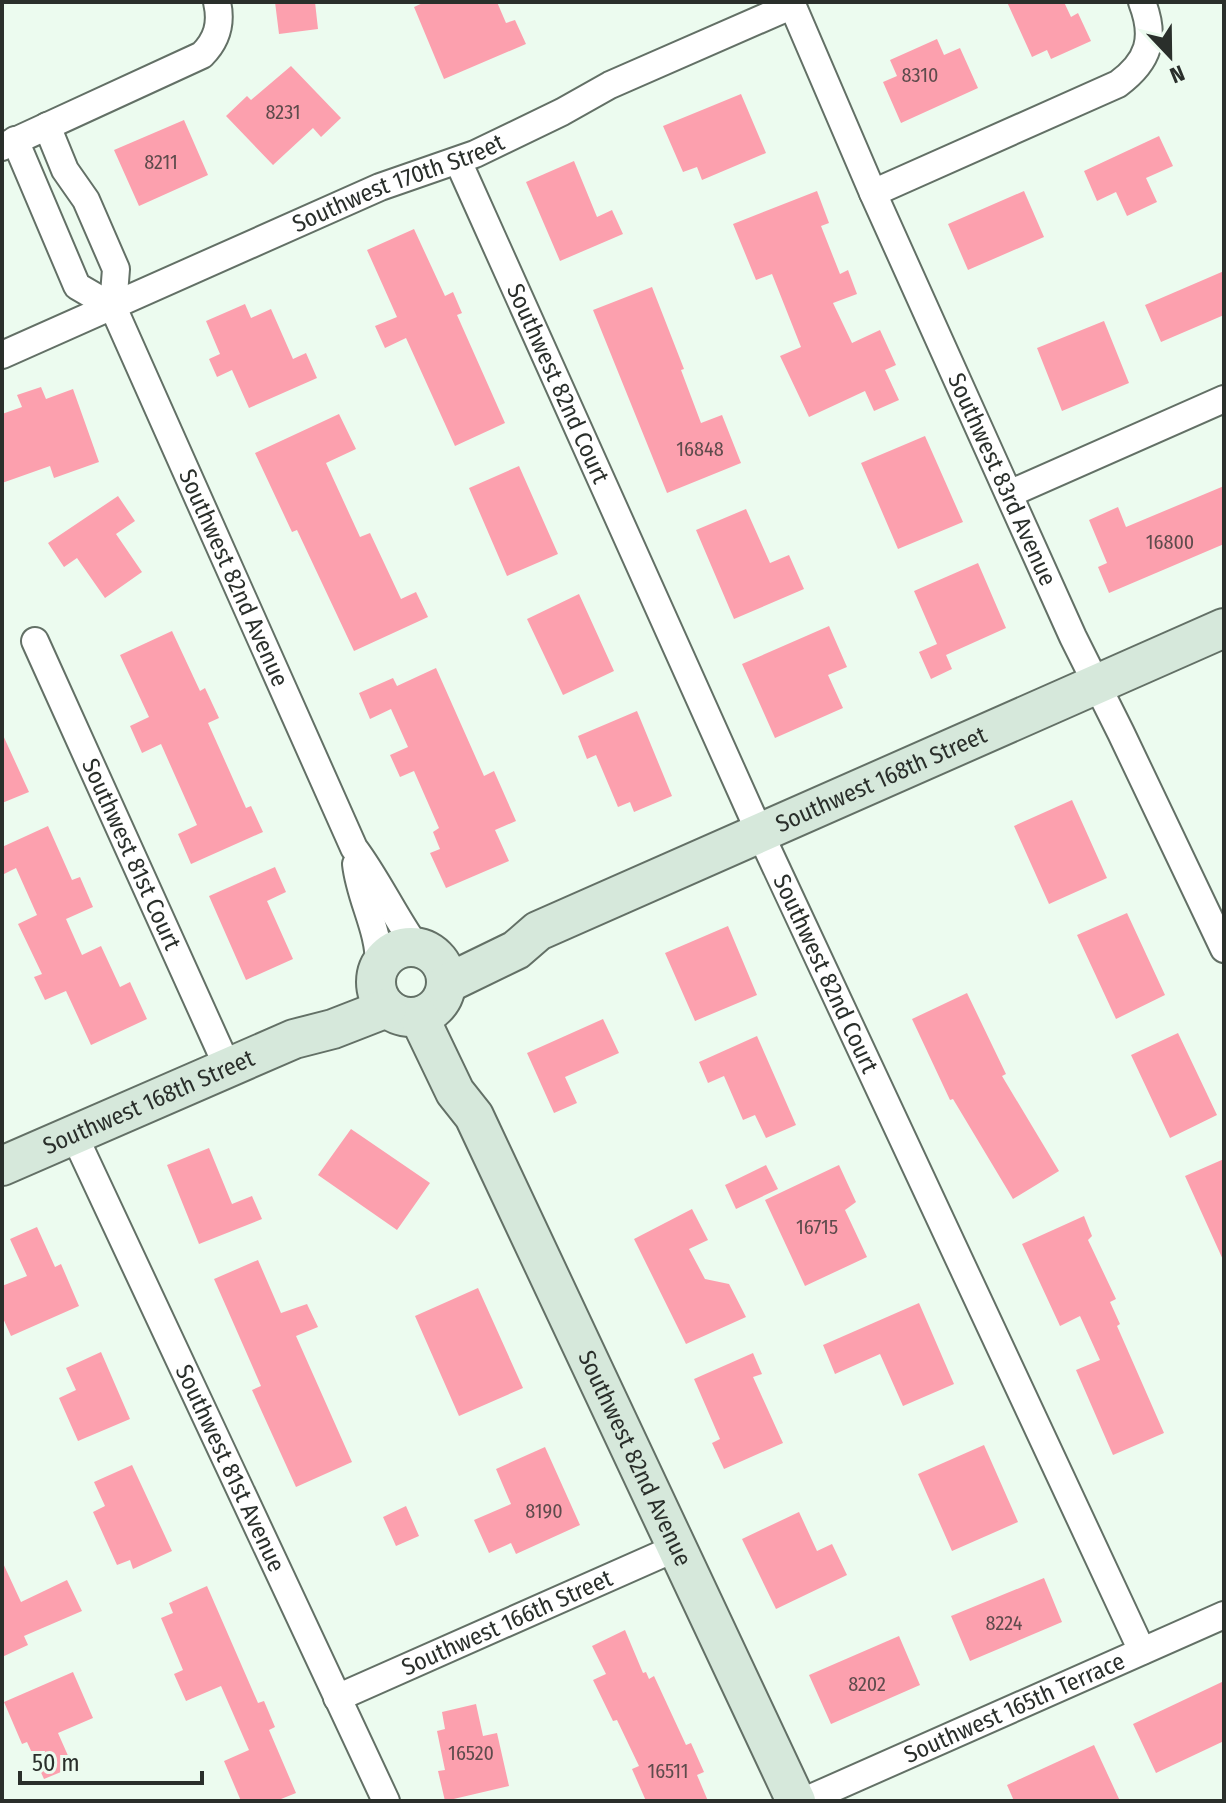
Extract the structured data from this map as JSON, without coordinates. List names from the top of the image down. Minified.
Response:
{"streets":{"street":["Southwest 170th Street","Southwest 82nd Court","Southwest 83rd Avenue","Southwest 82nd Avenue","Southwest 168th Street","Southwest 81st Court","Southwest 81st Avenue","Southwest 166th Street","Southwest 165th Terrace"]},"crossings":[["Southwest 170th Street","Southwest 82nd Court"],["Southwest 170th Street","Southwest 83rd Avenue"],["Southwest 170th Street","Southwest 82nd Avenue"],["Southwest 82nd Court","Southwest 168th Street"],["Southwest 82nd Court","Southwest 165th Terrace"],["Southwest 83rd Avenue","Southwest 168th Street"],["Southwest 82nd Avenue","Southwest 168th Street"],["Southwest 82nd Avenue","Southwest 166th Street"],["Southwest 168th Street","Southwest 81st Court"],["Southwest 168th Street","Southwest 81st Avenue"],["Southwest 81st Avenue","Southwest 166th Street"]],"house_numbers":["8310","8231","8211","16848","16800","16715","8190","8224","8202","16520","16511"],"scale_bar":"50 m","north":"bottom"}
